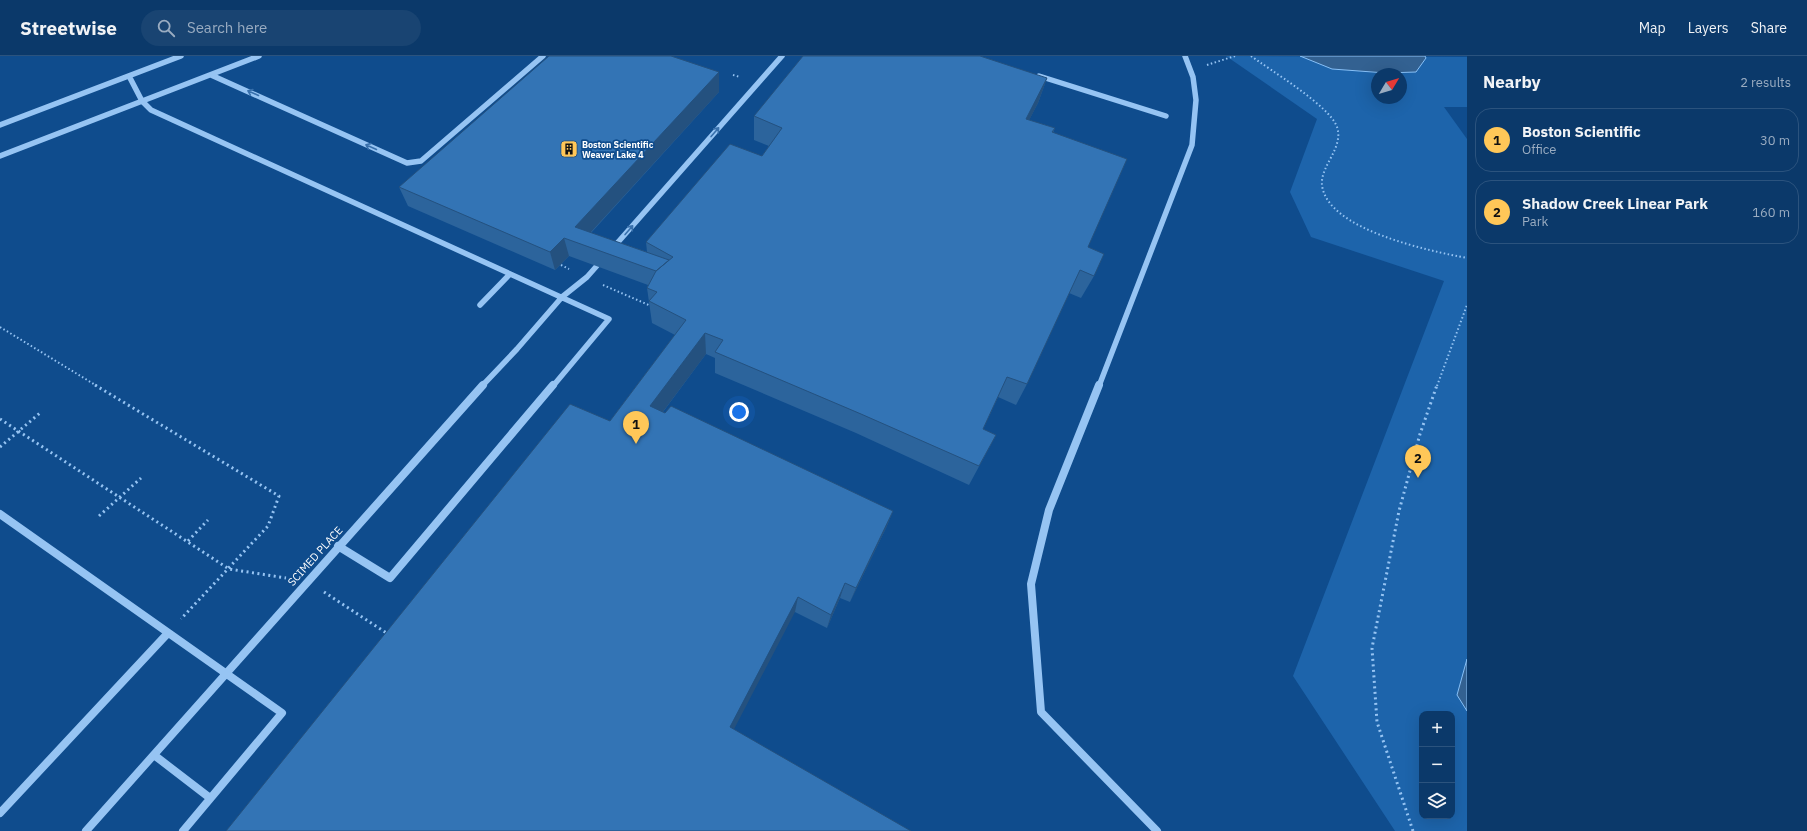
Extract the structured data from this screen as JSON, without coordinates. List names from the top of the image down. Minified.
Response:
{"streets":{"lane":["SCIMED PLACE"]},"places":{"building":["Boston Scientific Weaver Lake 4"]},"north":"top right","page":{"header":"Streetwise","search":"Search here","nav":["Map","Layers","Share"],"heading":["Nearby","2 results"],"list":[{"mark":"1","name":"Boston Scientific","note":"Office","value":"30 m"},{"mark":"2","name":"Shadow Creek Linear Park","note":"Park","value":"160 m"}],"pins":["1","2"],"map_buttons":["+","−"]}}
